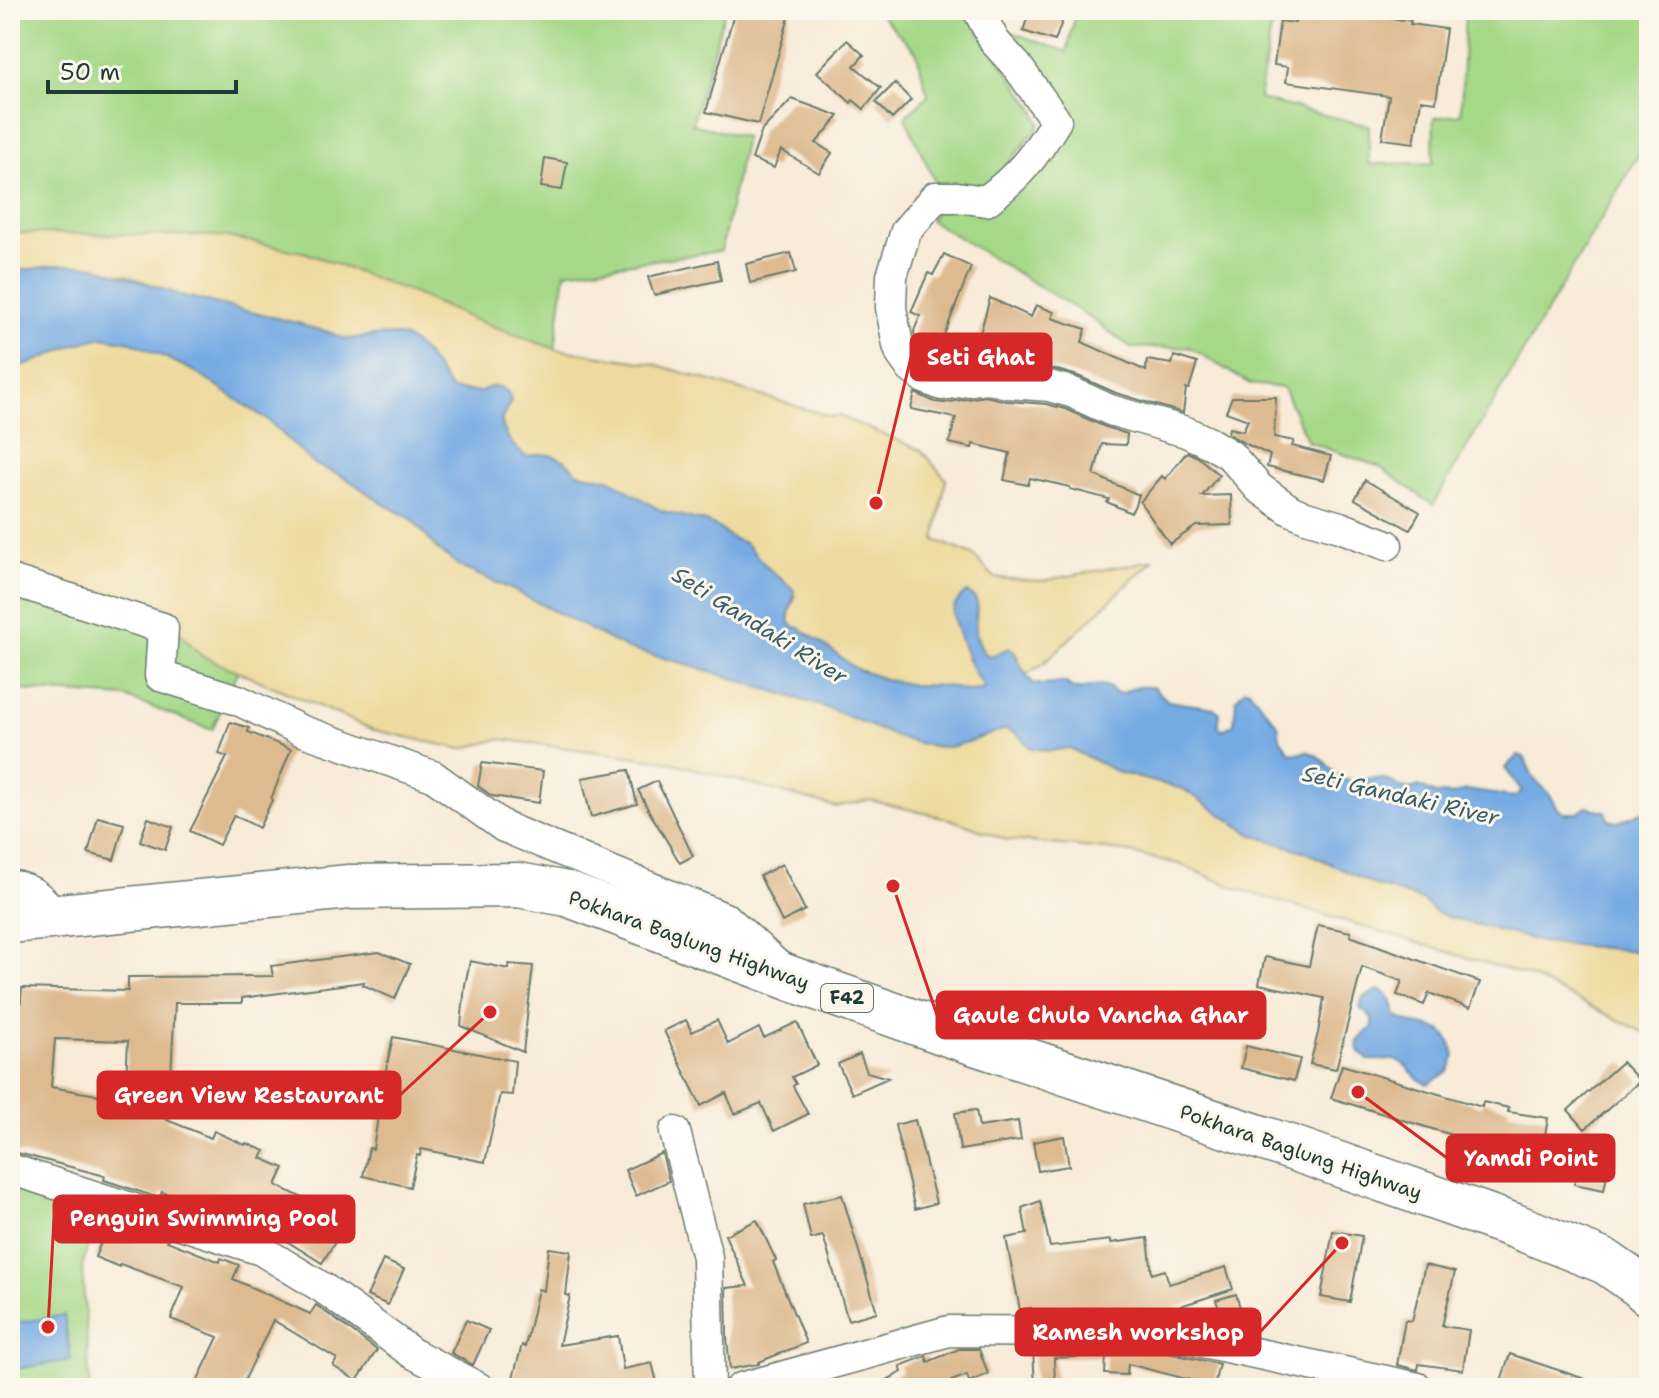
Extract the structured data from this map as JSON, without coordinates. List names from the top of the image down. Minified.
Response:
{"streets":{"highway":["Pokhara Baglung Highway","F42"]},"water":["Seti Gandaki River"],"places":["Seti Ghat","Gaule Chulo Vancha Ghar","Green View Restaurant","Yamdi Point","Ramesh workshop","Penguin Swimming Pool"],"scale_bar":"50 m"}
